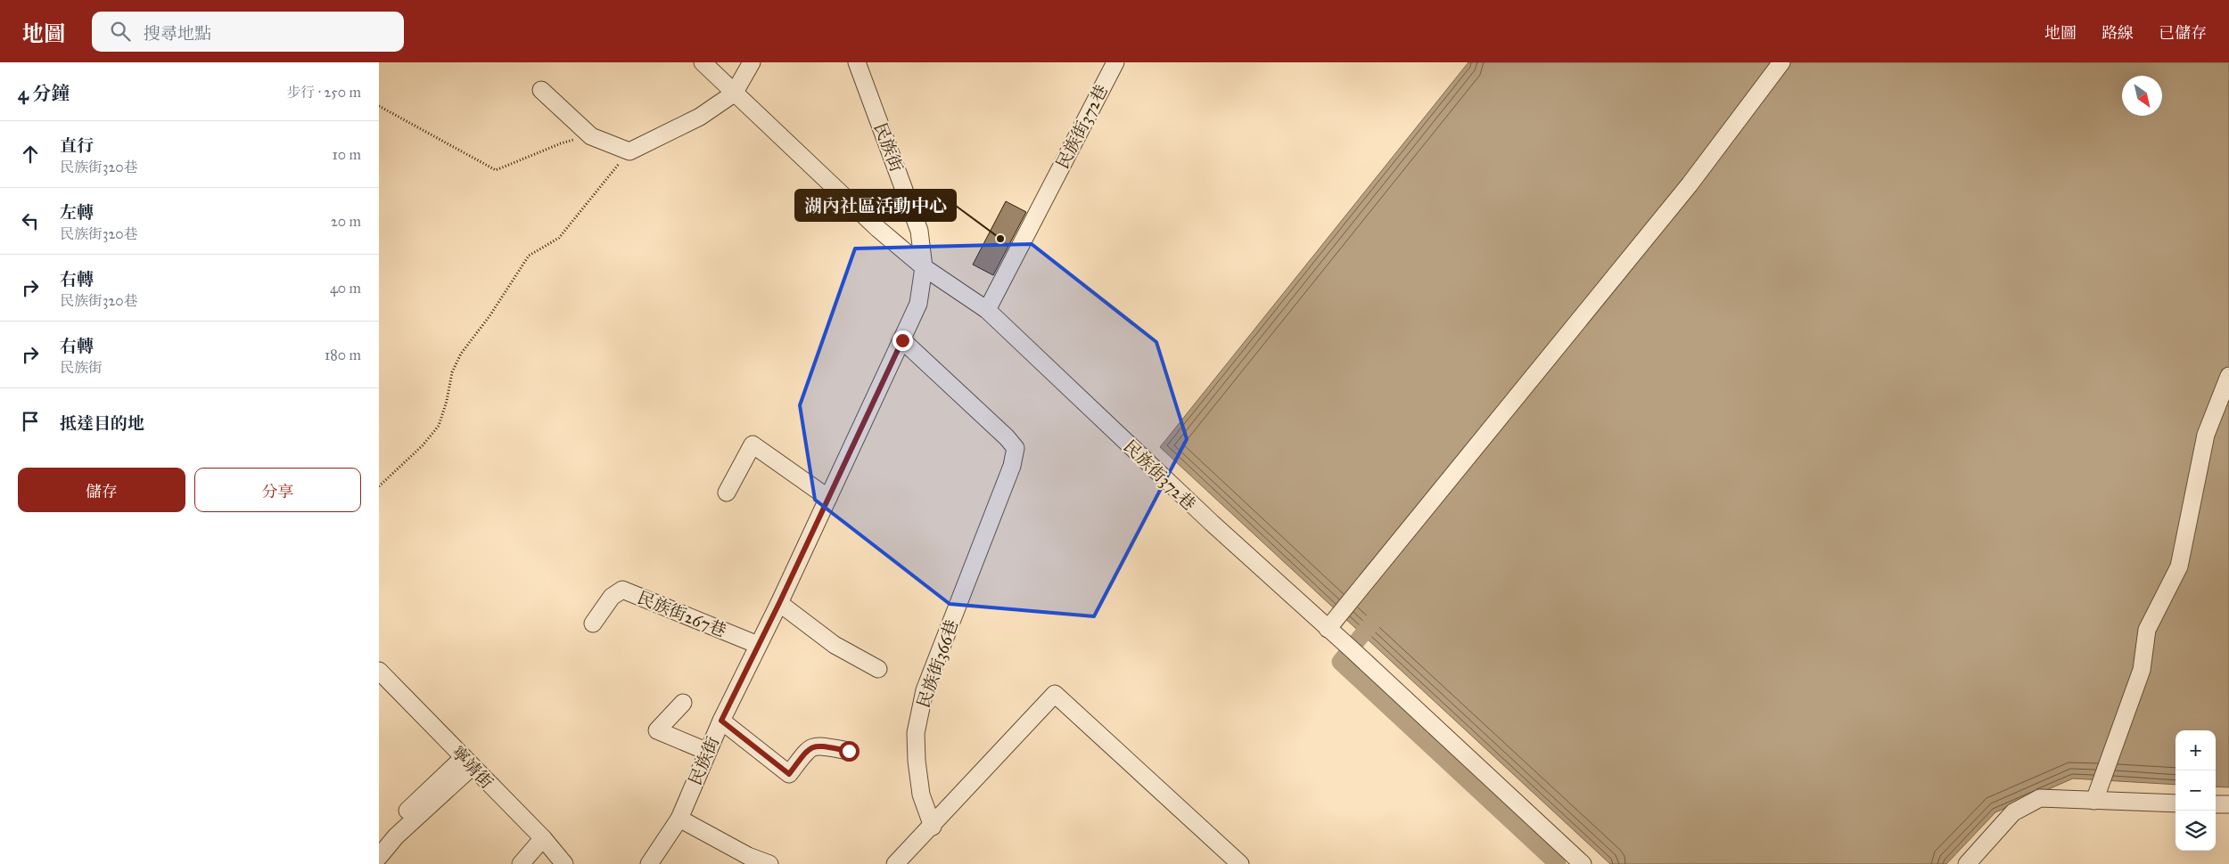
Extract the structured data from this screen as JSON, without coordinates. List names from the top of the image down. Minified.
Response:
{"streets":{"street":["民族街372巷","民族街","民族街267巷","民族街366巷","寧靖街"]},"crossings":[["民族街372巷","民族街"],["民族街","民族街267巷"],["民族街","民族街366巷"]],"places":["湖內社區活動中心"],"north":"bottom right","page":{"header":"地圖","search":"搜尋地點","nav":["地圖","路線","已儲存"],"heading":["4 分鐘","步行 · 250 m"],"list":[["直行","民族街320巷","10 m"],["左轉","民族街320巷","20 m"],["右轉","民族街320巷","40 m"],["右轉","民族街","180 m"],"抵達目的地"],"buttons":["儲存","分享"],"map_buttons":["+","−"]}}
